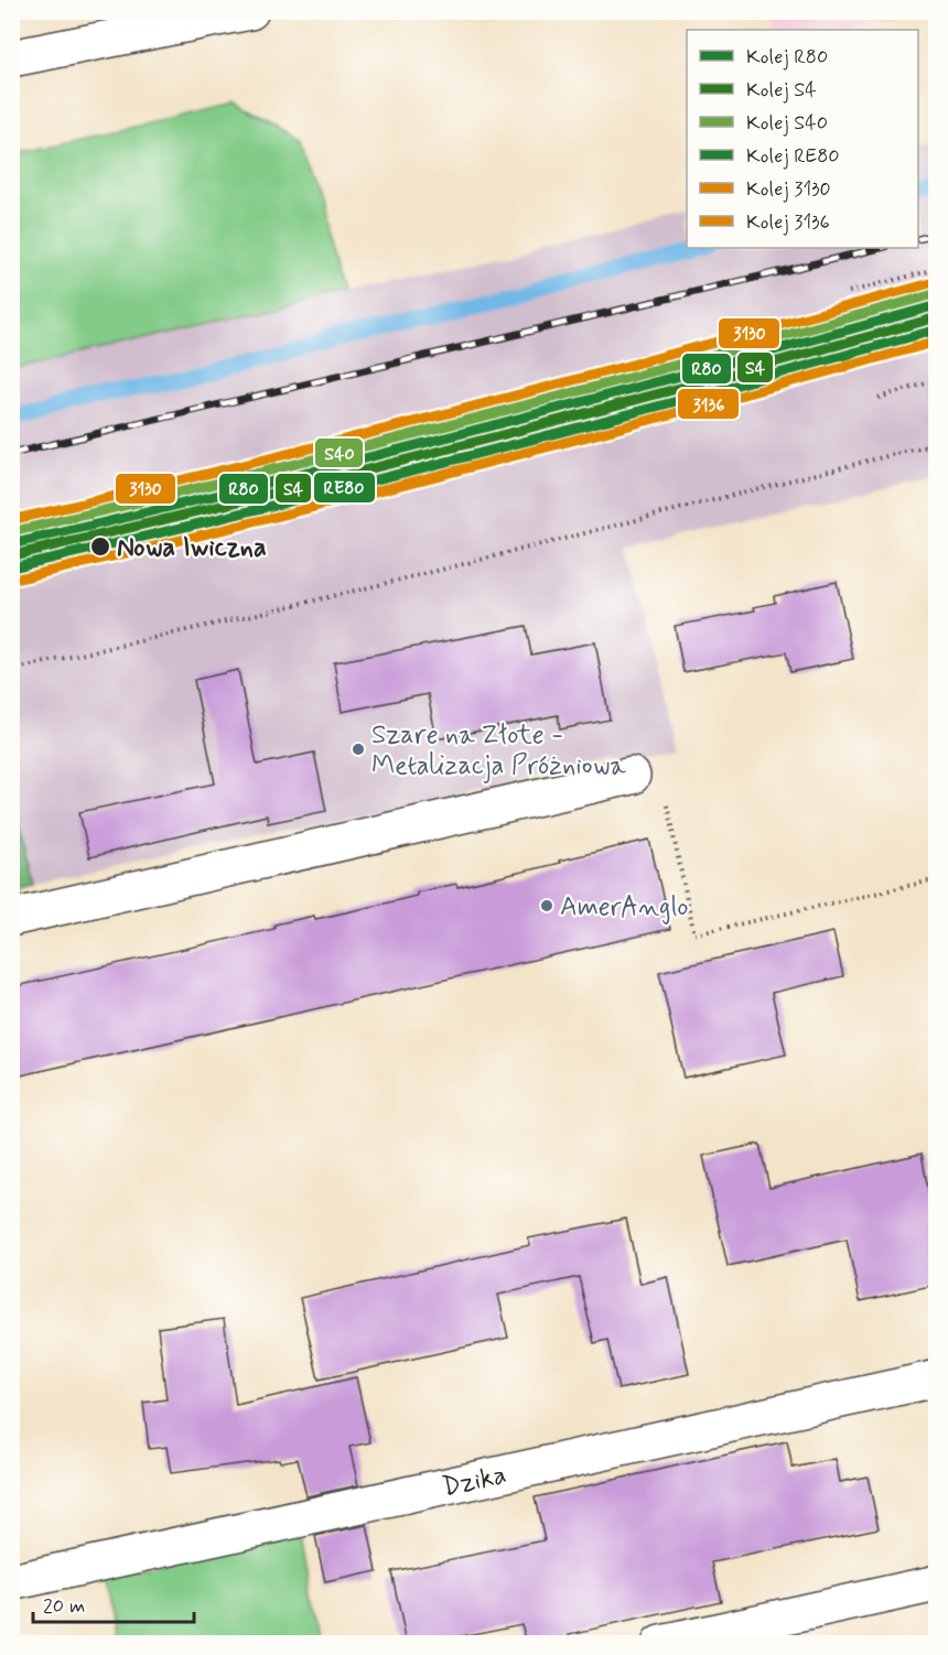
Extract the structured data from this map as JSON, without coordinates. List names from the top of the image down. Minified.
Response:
{"streets":{"street":["Dzika"]},"places":["Nowa Iwiczna","Szare na Złote - Metalizacja Próżniowa","AmerAnglo"],"lines":["rail line 3130","rail line S40","rail line R80","rail line S4","rail line RE80","rail line 3136"],"legend":["Kolej R80","Kolej S4","Kolej S40","Kolej RE80","Kolej 3130","Kolej 3136"],"scale_bar":"20 m"}
